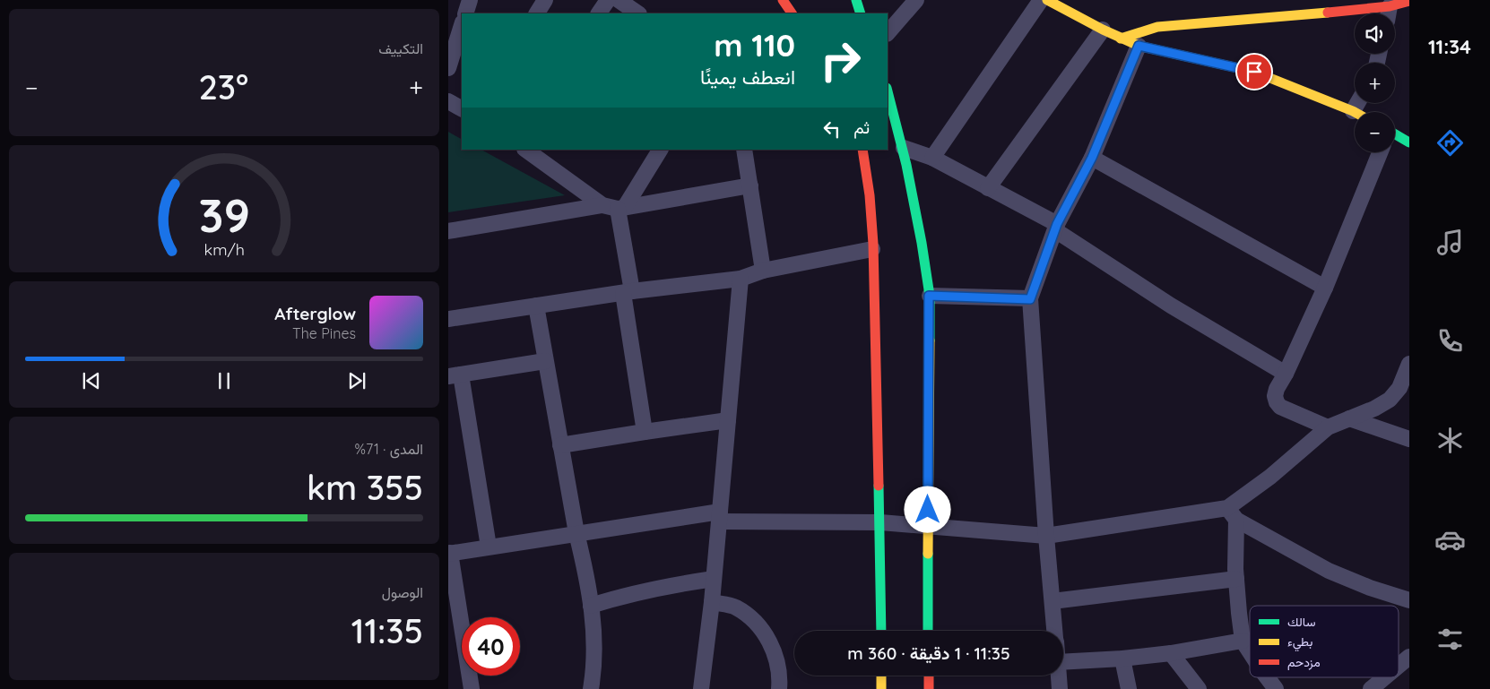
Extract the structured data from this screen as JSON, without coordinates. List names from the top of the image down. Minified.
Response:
{"legend":["سالك","بطيء","مزدحم"],"page":{"tabs":"11:34","tile":["التكييف",["المدى · 71%","355 km"],["الوصول","11:35"]],"map_buttons":["+","−"],"turn":["110 m","انعطف يمينًا"],"heat":["−","23°","+"],"then":"ثم","song":["Afterglow","The Pines"],"limit":"40","trip":"11:35 · 1 دقيقة · 360 m","gauge":["39","km/h"]}}
